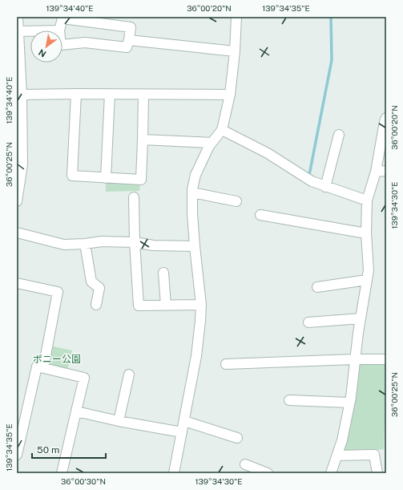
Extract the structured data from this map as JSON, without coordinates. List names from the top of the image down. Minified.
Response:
{"parks":["ポニー公園"],"scale_bar":"50 m","north":"bottom left","coordinates":["139°34'40\"E","36°00'20\"N","139°34'35\"E","36°00'25\"N","139°34'30\"E","36°00'30\"N"]}
